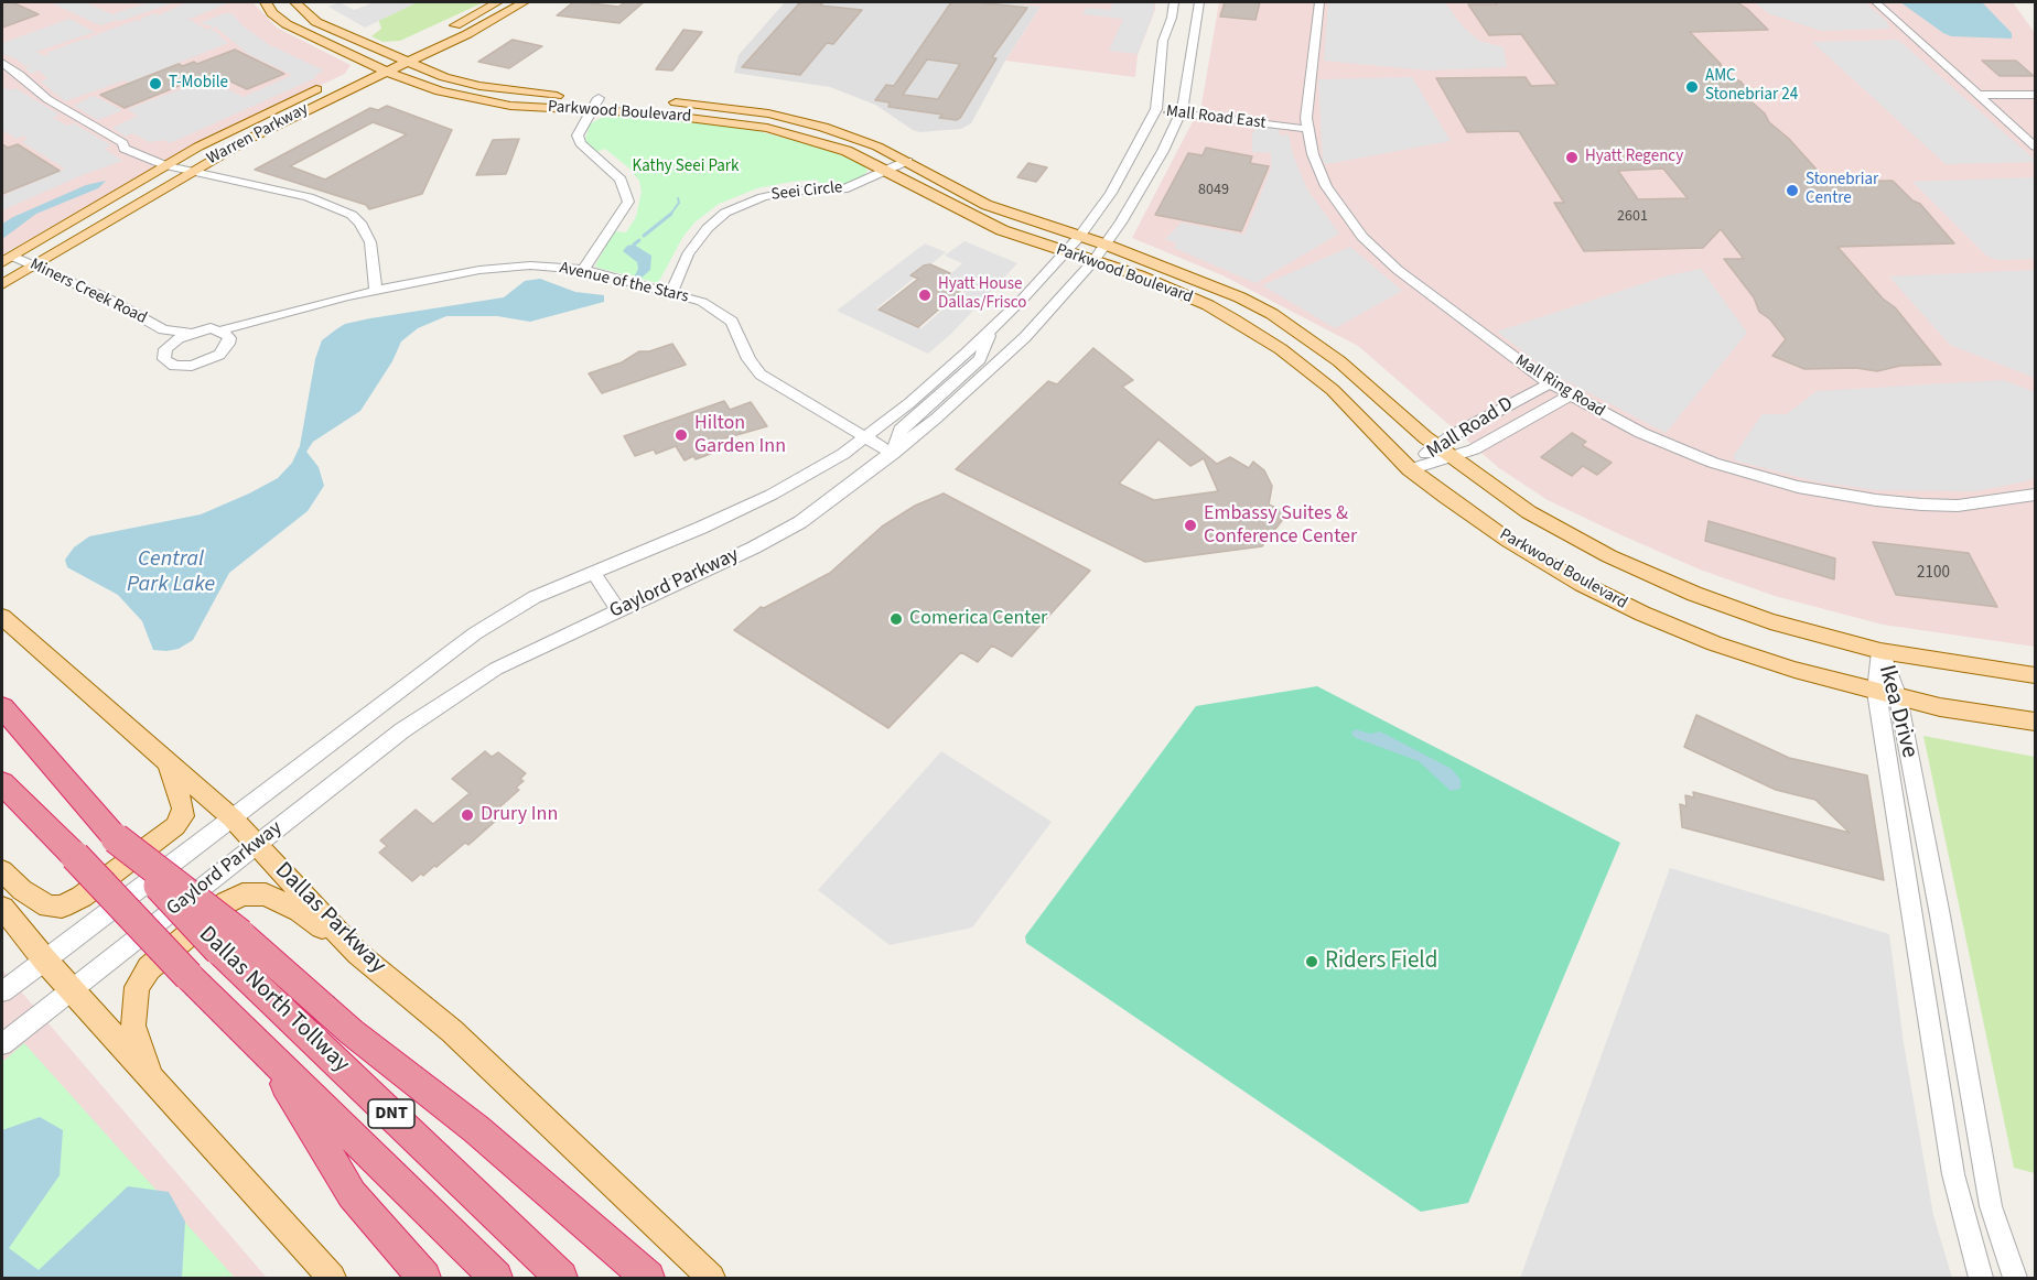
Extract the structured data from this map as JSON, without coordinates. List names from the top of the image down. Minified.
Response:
{"streets":{"highway":["Dallas North Tollway","DNT"],"main road":["Parkwood Boulevard","Warren Parkway","Dallas Parkway"],"street":["Mall Road East","Seei Circle","Avenue of the Stars","Miners Creek Road","Mall Ring Road","Mall Road D","Gaylord Parkway","Ikea Drive"]},"crossings":[["Parkwood Boulevard","Warren Parkway"],["Parkwood Boulevard","Seei Circle"],["Parkwood Boulevard","Mall Road D"],["Parkwood Boulevard","Gaylord Parkway"],["Parkwood Boulevard","Ikea Drive"],["Mall Road East","Mall Ring Road"],["Mall Road East","Gaylord Parkway"],["Warren Parkway","Miners Creek Road"],["Seei Circle","Avenue of the Stars"],["Avenue of the Stars","Miners Creek Road"],["Avenue of the Stars","Gaylord Parkway"],["Mall Ring Road","Mall Road D"],["Gaylord Parkway","Dallas Parkway"]],"water":["Central Park Lake"],"parks":["Kathy Seei Park"],"places":["T-Mobile","AMC Stonebriar 24","Hyatt Regency","Stonebriar Centre","Hyatt House Dallas/Frisco","Hilton Garden Inn","Embassy Suites & Conference Center","Comerica Center","Drury Inn","Riders Field"],"house_numbers":["8049","2601","2100"]}
